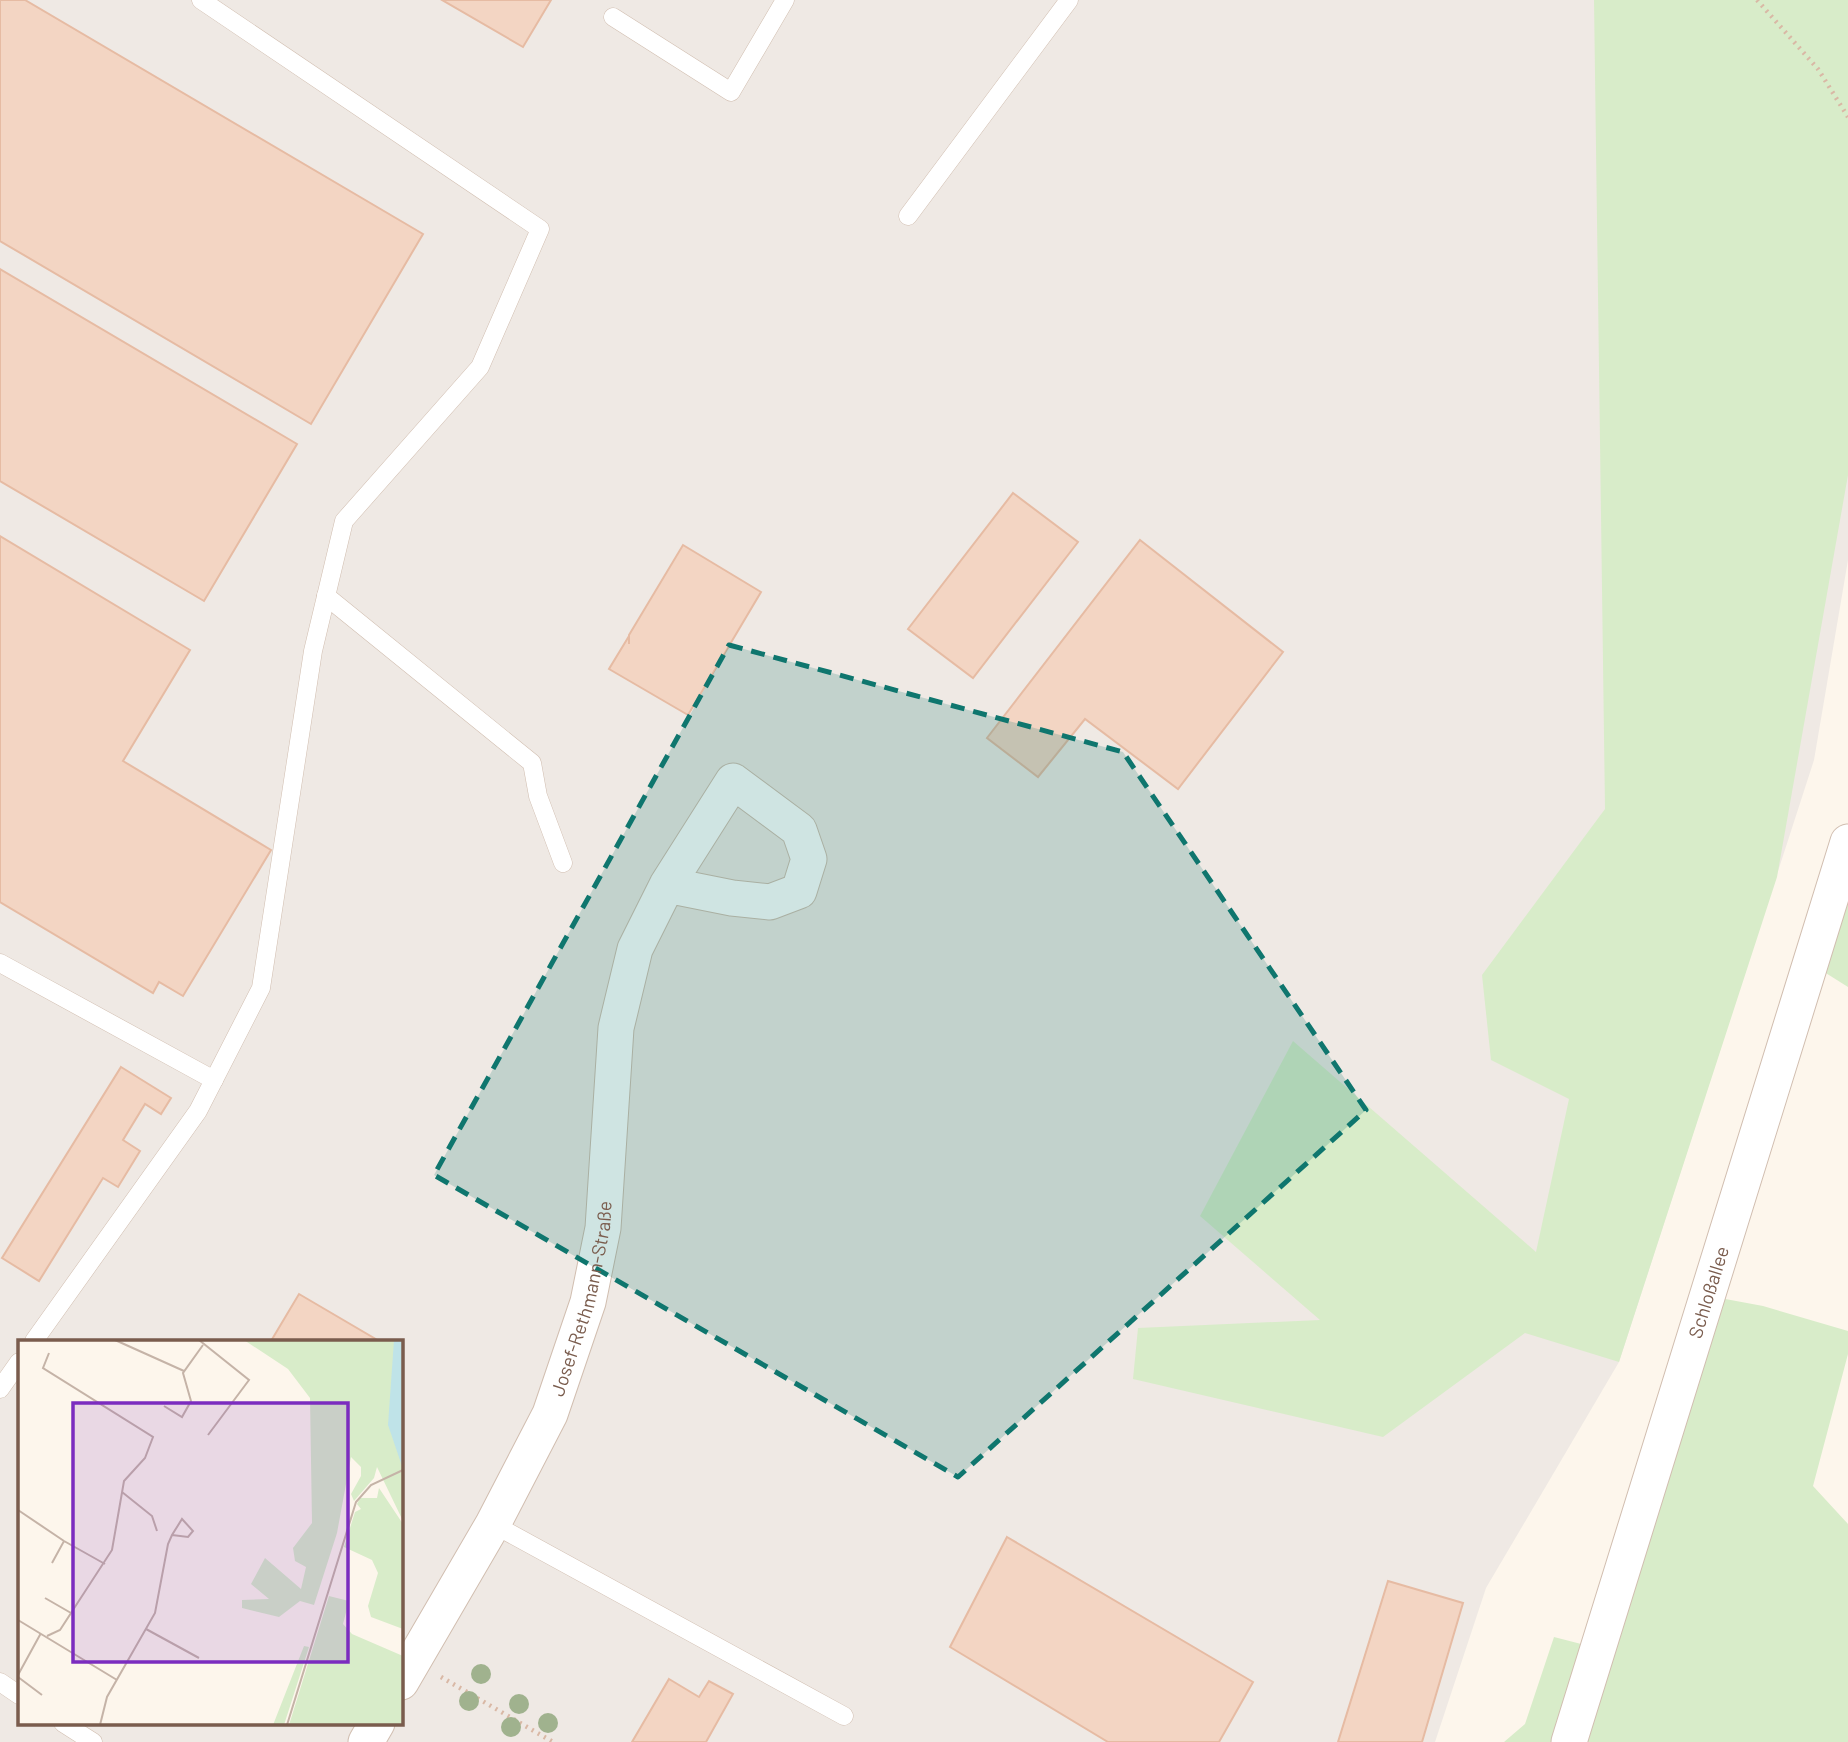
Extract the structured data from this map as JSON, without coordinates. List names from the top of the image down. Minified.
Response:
{"streets":{"street":["Schloßallee","Josef-Rethmann-Straße"]}}
